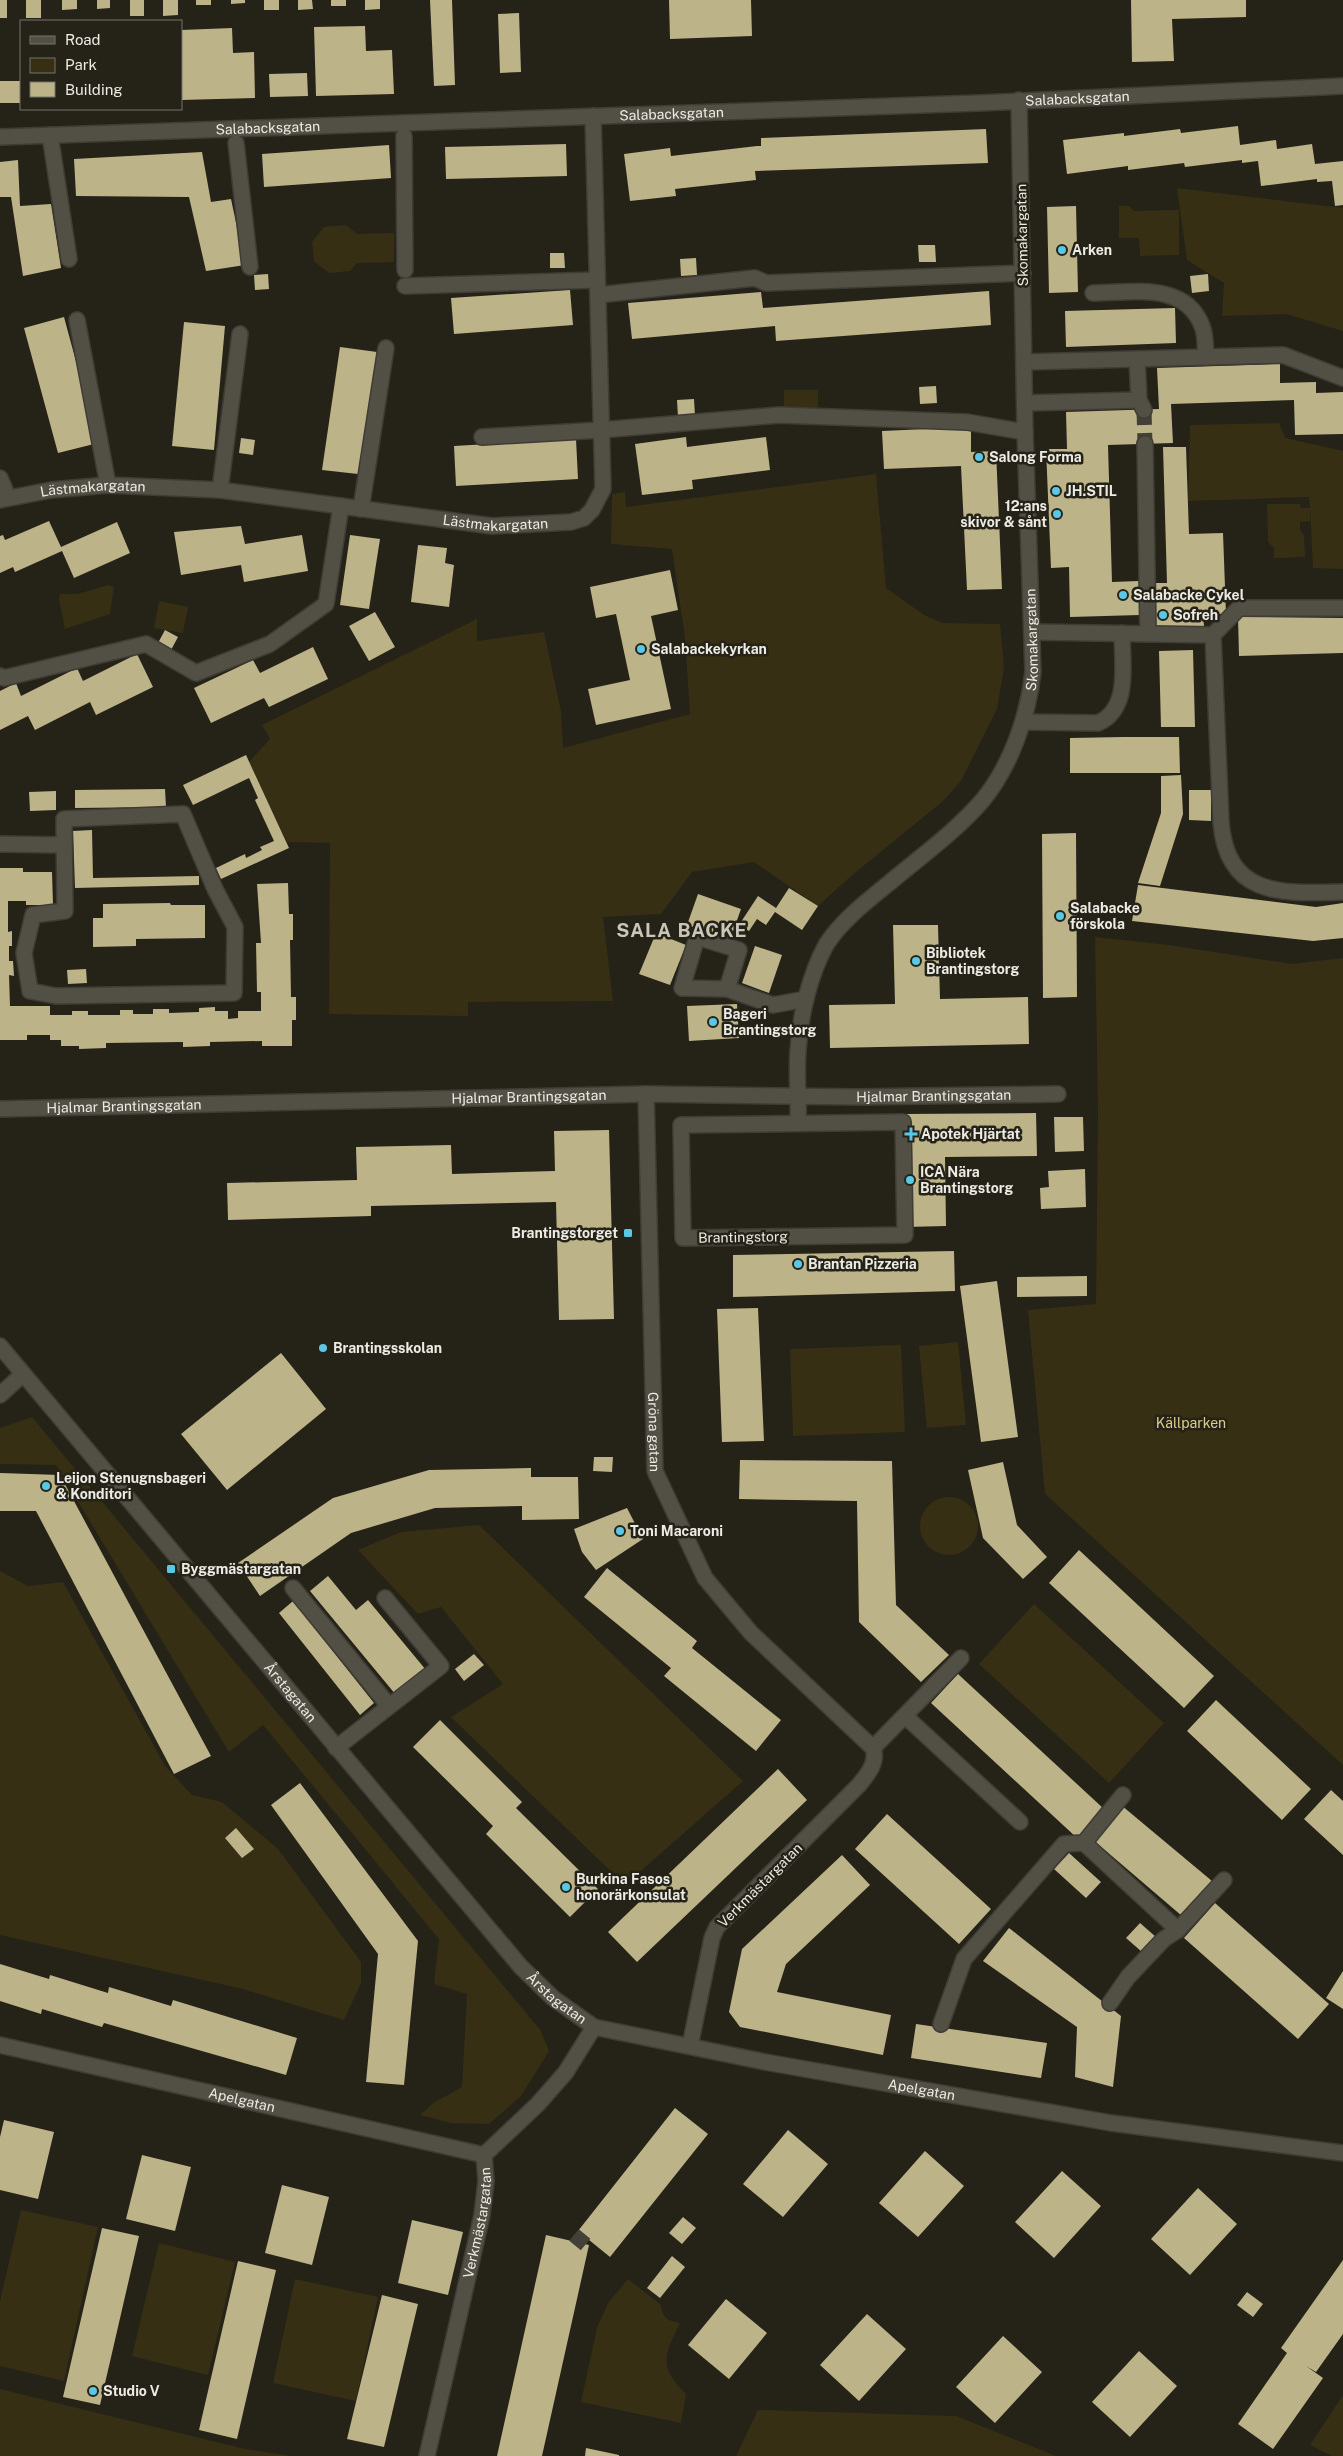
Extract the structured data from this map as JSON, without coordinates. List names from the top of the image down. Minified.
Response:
{"streets":{"street":["Salabacksgatan","Skomakargatan","Lästmakargatan","Hjalmar Brantingsgatan","Brantingstorg","Gröna gatan","Årstagatan","Verkmästargatan","Apelgatan"]},"crossings":[["Salabacksgatan","Skomakargatan"],["Salabacksgatan","Lästmakargatan"],["Skomakargatan","Hjalmar Brantingsgatan"],["Skomakargatan","Brantingstorg"],["Hjalmar Brantingsgatan","Gröna gatan"],["Gröna gatan","Verkmästargatan"],["Årstagatan","Verkmästargatan"],["Årstagatan","Apelgatan"],["Verkmästargatan","Apelgatan"]],"districts":["SALA BACKE"],"parks":["Källparken"],"places":{"other":["Arken","Salong Forma","JH.STIL","12:ans skivor & sånt","Salabacke Cykel","Sofreh","Salabackekyrkan","Salabacke förskola","Bibliotek Brantingstorg","Bageri Brantingstorg","ICA Nära Brantingstorg","Brantan Pizzeria","Brantingsskolan","Leijon Stenugnsbageri & Konditori","Toni Macaroni","Burkina Fasos honorärkonsulat","Studio V"],"health":["Apotek Hjärtat"],"transit":["Brantingstorget","Byggmästargatan"]},"legend":["Road","Park","Building"]}
